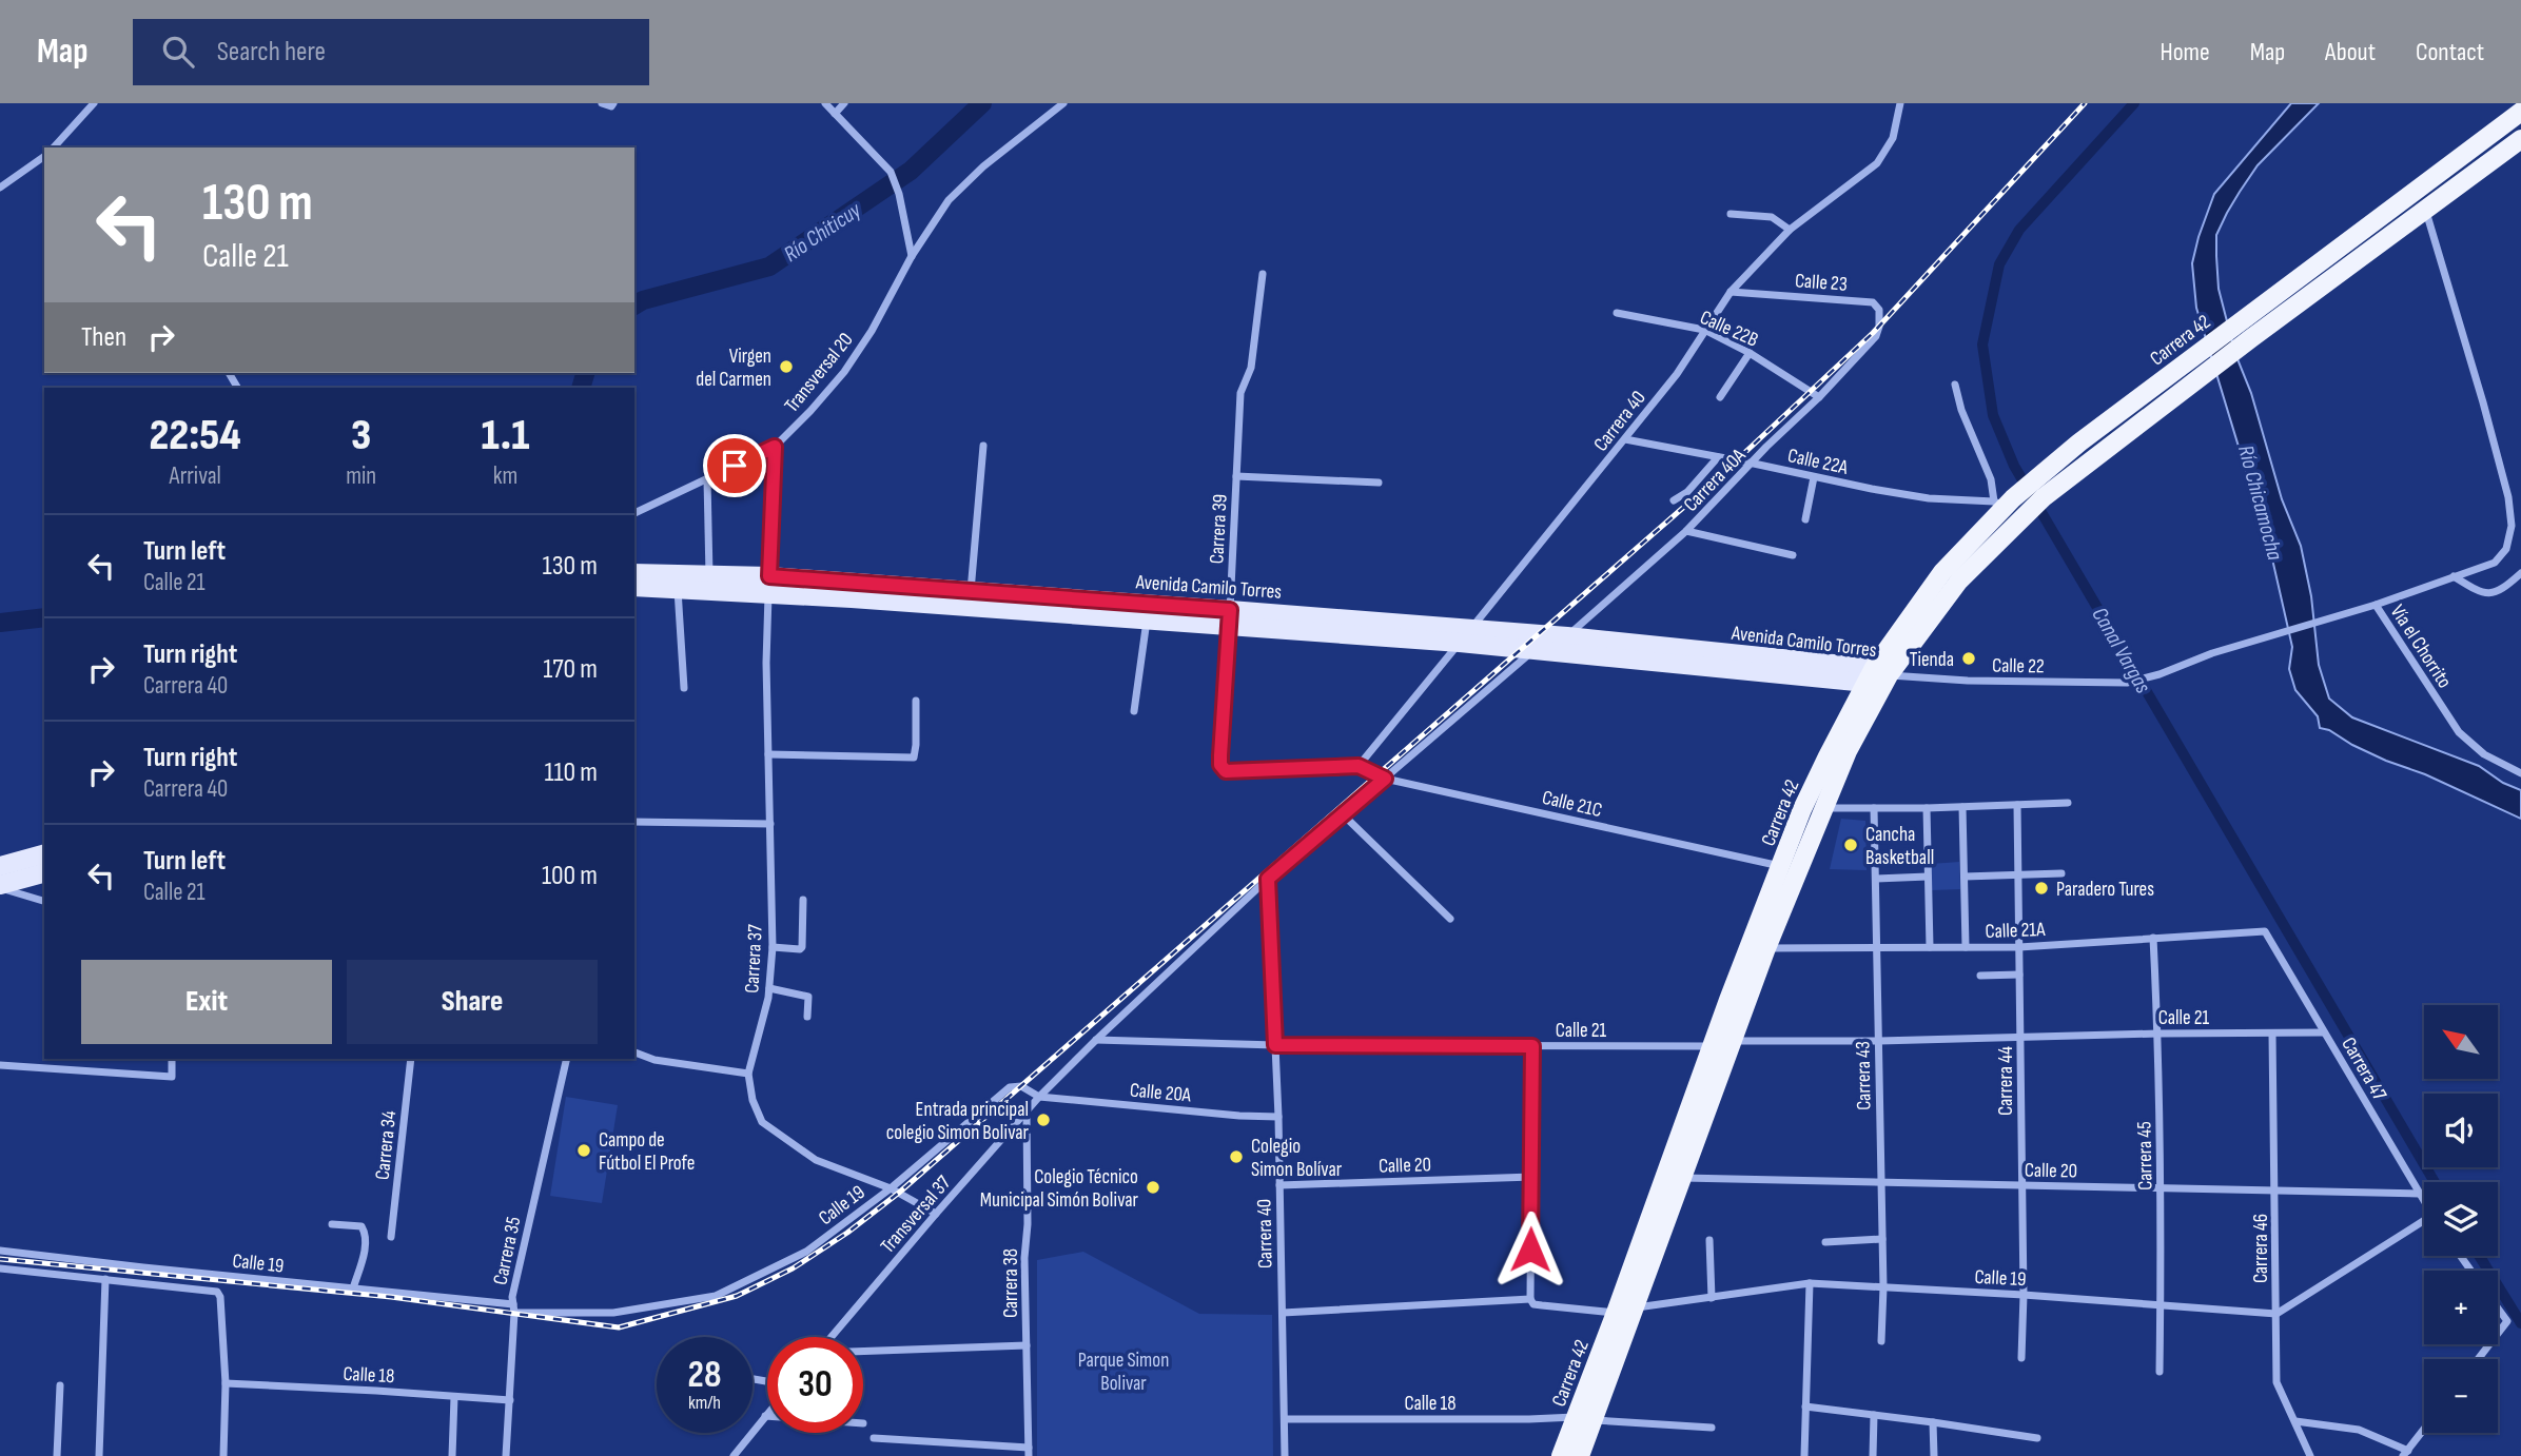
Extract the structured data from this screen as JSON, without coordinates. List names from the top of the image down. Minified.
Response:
{"streets":{"highway":["Carrera 42"],"main road":["Avenida Camilo Torres"],"street":["Calle 23","Calle 22B","Transversal 20","Carrera 40","Calle 22A","Carrera 40A","Carrera 39","Vía el Chorrito","Calle 22","Calle 21C","Calle 21A","Carrera 37","Calle 21","Carrera 47","Carrera 43","Carrera 44","Calle 20A","Carrera 34","Carrera 45","Calle 20","Calle 19","Transversal 37","Carrera 46","Carrera 35","Carrera 38","Calle 18"]},"crossings":[["Calle 23","Carrera 40"],["Calle 23","Carrera 40A"],["Calle 22B","Carrera 40"],["Calle 22B","Carrera 40A"],["Carrera 42","Calle 22A"],["Carrera 42","Avenida Camilo Torres"],["Carrera 42","Calle 22"],["Carrera 42","Calle 21C"],["Carrera 42","Calle 21A"],["Carrera 42","Calle 21"],["Carrera 42","Calle 20"],["Carrera 42","Calle 19"],["Carrera 42","Calle 18"],["Transversal 20","Carrera 37"],["Carrera 40","Calle 22A"],["Carrera 40","Carrera 39"],["Carrera 40","Avenida Camilo Torres"],["Carrera 40","Calle 21C"],["Carrera 40","Calle 21"],["Carrera 40","Calle 20A"],["Carrera 40","Calle 20"],["Carrera 40","Calle 18"],["Calle 22A","Carrera 40A"],["Carrera 40A","Avenida Camilo Torres"],["Carrera 39","Avenida Camilo Torres"],["Carrera 39","Calle 21C"],["Avenida Camilo Torres","Calle 22"],["Avenida Camilo Torres","Carrera 37"],["Vía el Chorrito","Calle 22"],["Calle 21A","Carrera 47"],["Calle 21A","Carrera 43"],["Calle 21A","Carrera 44"],["Calle 21A","Carrera 45"],["Carrera 37","Calle 19"],["Carrera 37","Transversal 37"],["Calle 21","Carrera 47"],["Calle 21","Carrera 43"],["Calle 21","Carrera 44"],["Calle 21","Carrera 45"],["Calle 21","Carrera 46"],["Carrera 47","Calle 20"],["Carrera 43","Calle 20"],["Carrera 43","Calle 19"],["Carrera 44","Calle 20"],["Carrera 44","Calle 19"],["Calle 20A","Transversal 37"],["Carrera 45","Calle 20"],["Carrera 45","Calle 19"],["Calle 20","Carrera 46"],["Calle 19","Carrera 46"],["Calle 19","Carrera 35"],["Calle 19","Calle 18"],["Transversal 37","Carrera 38"],["Carrera 35","Calle 18"]],"water":["Río Chiticuy","Río Chicamocha","Canal Vargas"],"parks":["Parque Simon Bolivar"],"places":["Virgen del Carmen","Tienda","Cancha Basketball","Paradero Tures","Entrada principal colegio Simon Bolivar","Campo de Fútbol El Profe","Colegio Simon Bolívar","Colegio Técnico Municipal Simón Bolivar"],"north":"top left","page":{"header":"Map","search":"Search here","nav":["Home","Map","About","Contact"],"turn":["130 m","Calle 21"],"then":"Then","eta":["22:54","Arrival","3","min","1.1","km"],"list":[{"name":"Turn left","note":"Calle 21","value":"130 m"},{"name":"Turn right","note":"Carrera 40","value":"170 m"},{"name":"Turn right","note":"Carrera 40","value":"110 m"},{"name":"Turn left","note":"Calle 21","value":"100 m"}],"buttons":["Exit","Share"],"map_buttons":["+","−"],"speed":"28 km/h","limit":"30"}}
